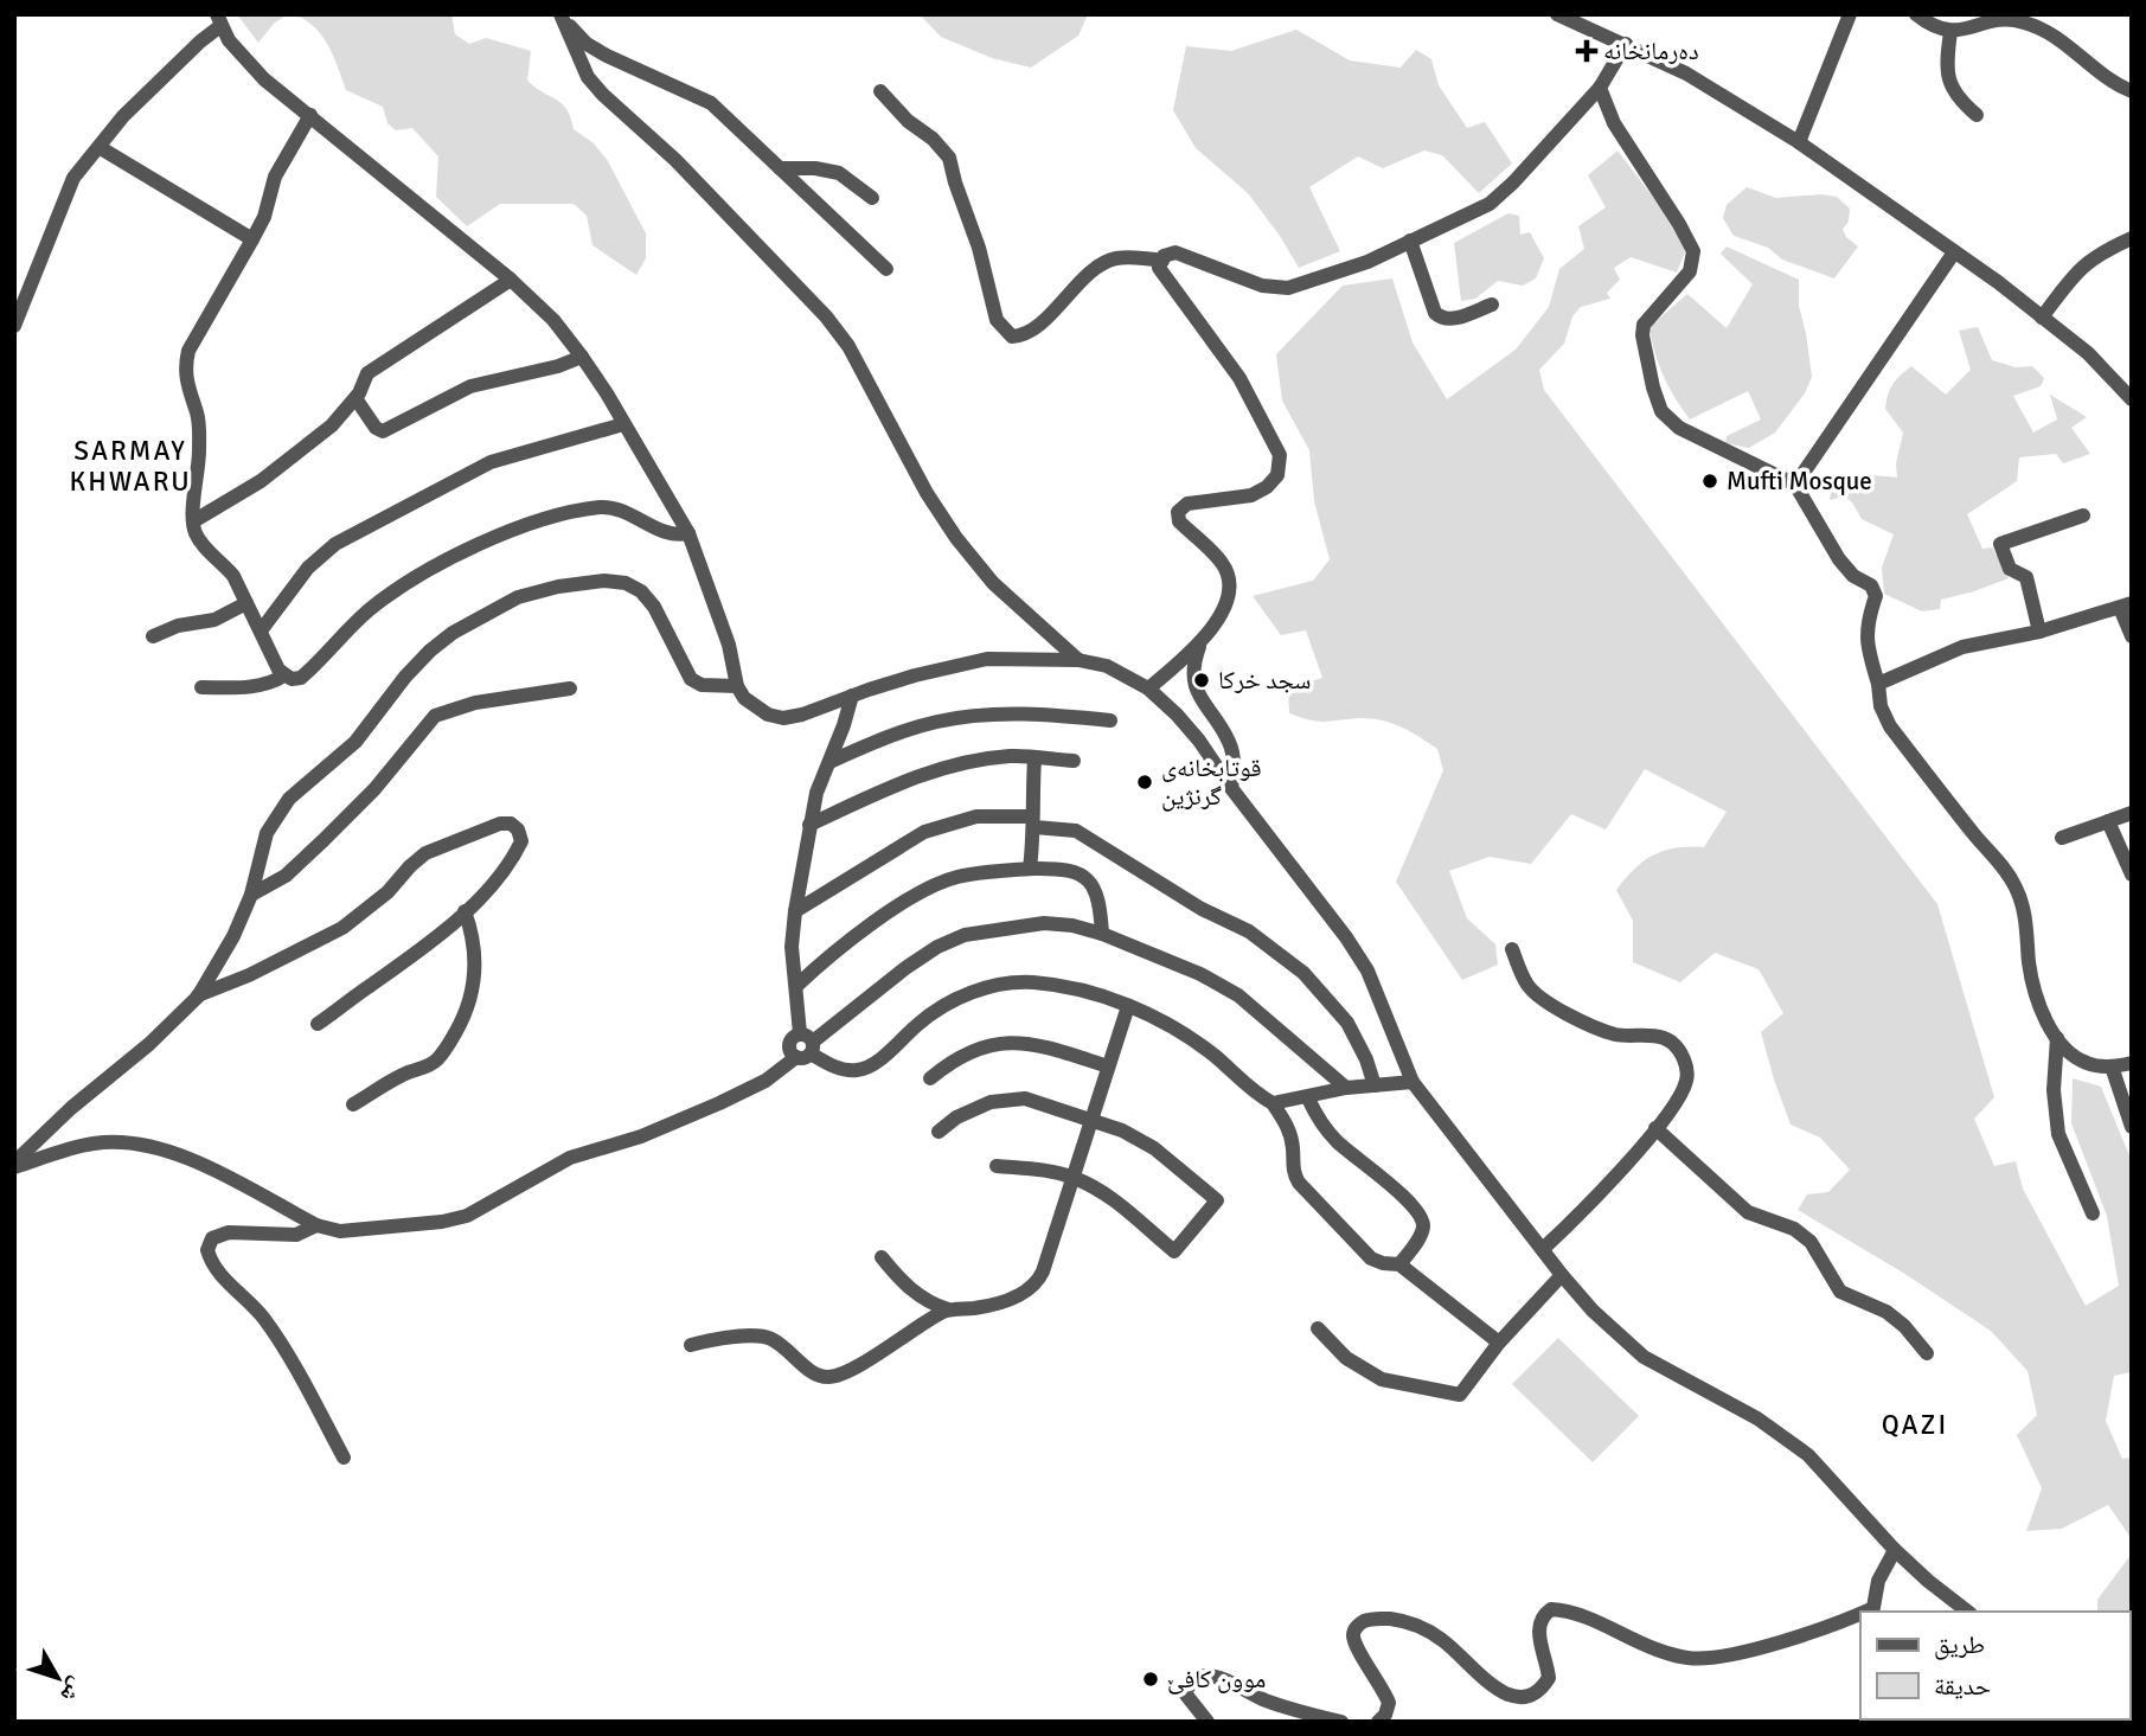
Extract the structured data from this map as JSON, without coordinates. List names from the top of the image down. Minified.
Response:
{"districts":["SARMAY KHWARU","QAZI"],"places":{"health":["دەرمانخانە"],"other":["Mufti Mosque","سجد خركا","قوتابخانەی گرنژین","موون کافێ"]},"legend":["طريق","حديقة"],"north":"bottom right"}
